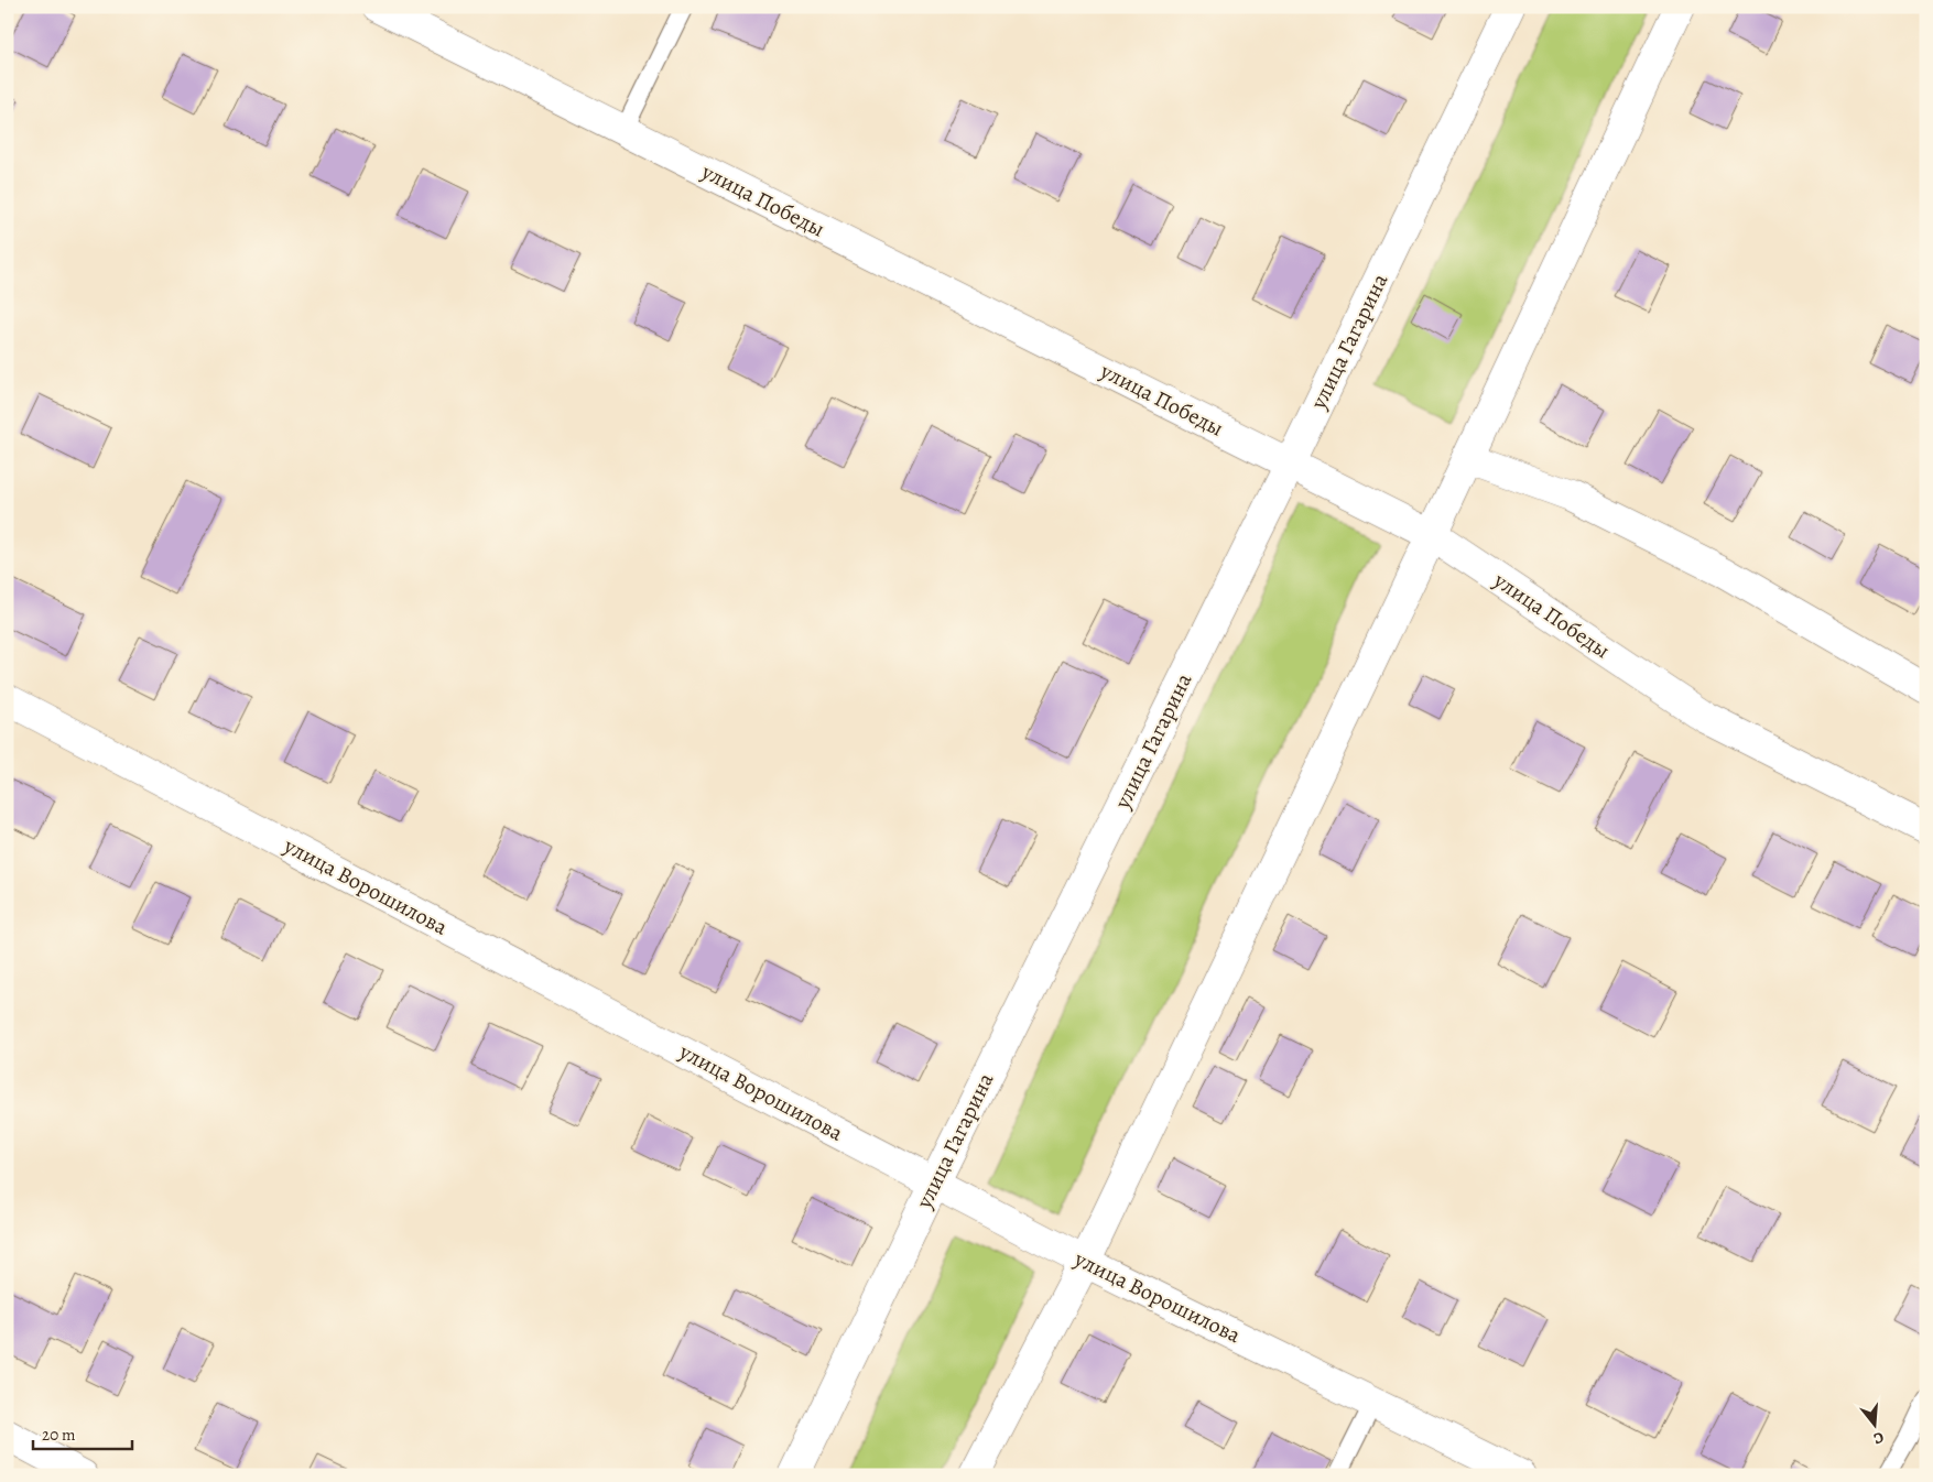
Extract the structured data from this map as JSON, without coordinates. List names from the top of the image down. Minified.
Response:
{"streets":{"street":["улица Победы","улица Гагарина","улица Ворошилова"]},"crossings":[["улица Победы","улица Гагарина"],["улица Гагарина","улица Ворошилова"]],"scale_bar":"20 m","north":"bottom"}
